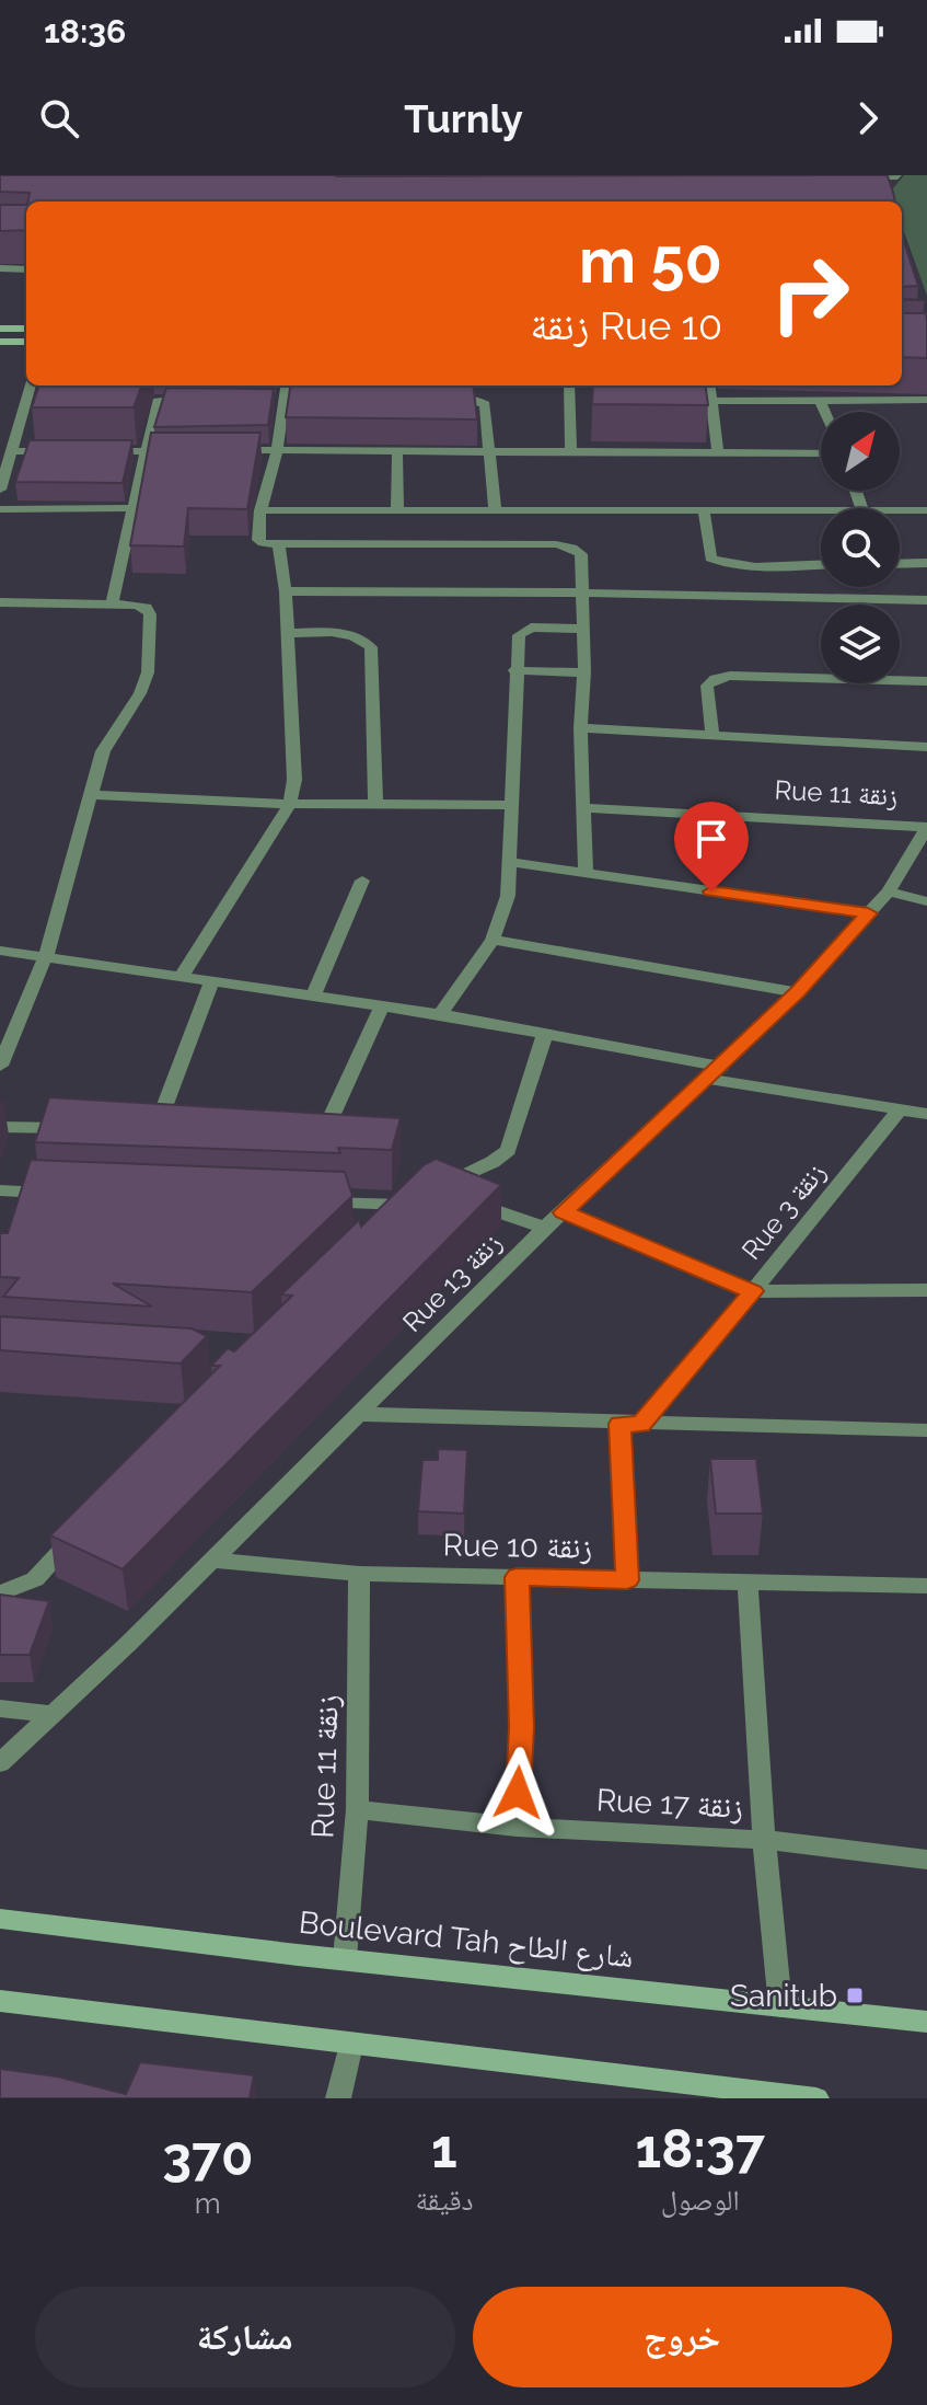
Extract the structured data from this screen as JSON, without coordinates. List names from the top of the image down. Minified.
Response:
{"streets":{"street":["Rue 11 زنقة","Rue 3 زنقة","Rue 13 زنقة","Rue 10 زنقة","Rue 17 زنقة","Boulevard Tah شارع الطاح"]},"crossings":[["Rue 11 زنقة","Rue 13 زنقة"],["Rue 11 زنقة","Rue 10 زنقة"],["Rue 11 زنقة","Rue 17 زنقة"],["Rue 11 زنقة","Boulevard Tah شارع الطاح"],["Rue 13 زنقة","Rue 10 زنقة"]],"places":{"transit":["Sanitub"]},"north":"top right","page":{"status":"18:36","header":"Turnly","turn":["50 m","Rue 10 زنقة"],"eta":["18:37","الوصول","1","دقيقة","370","m"],"buttons":["خروج","مشاركة"]}}
